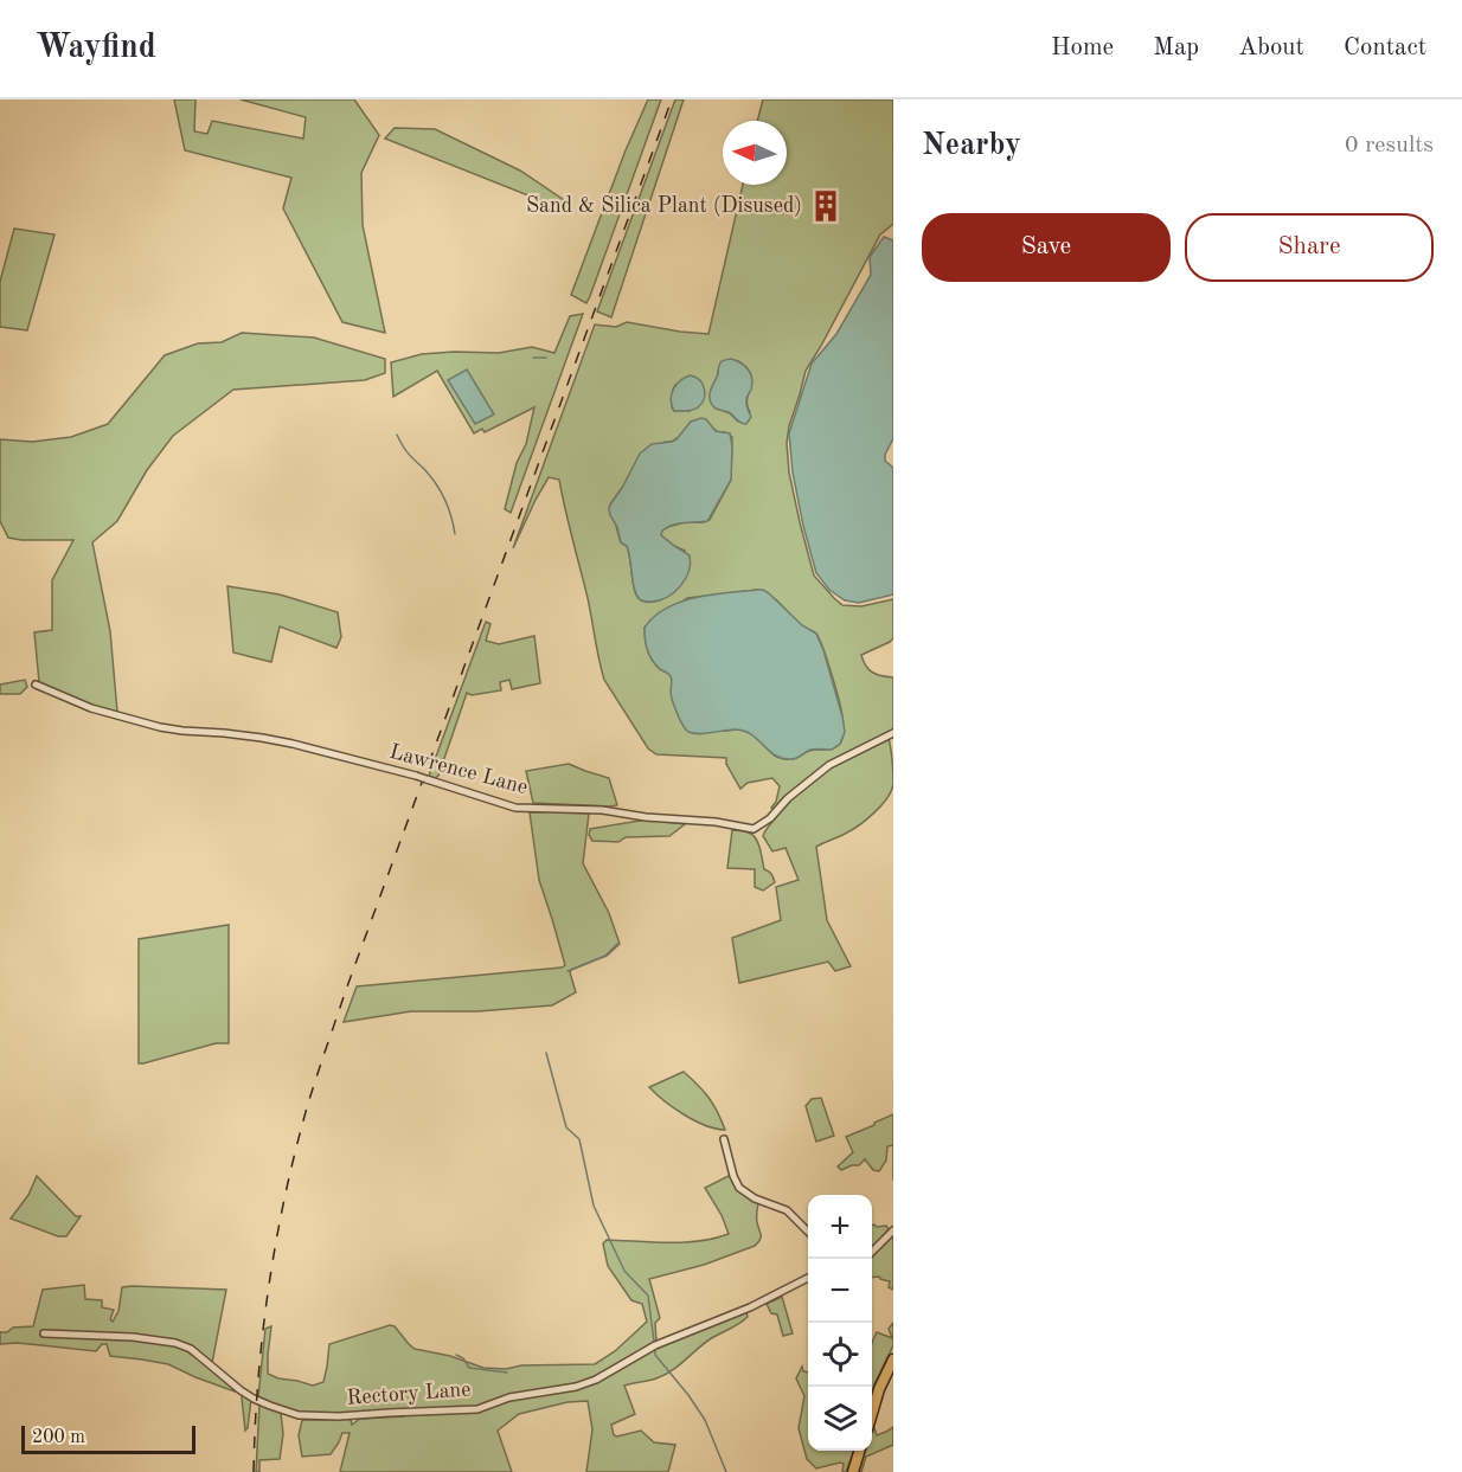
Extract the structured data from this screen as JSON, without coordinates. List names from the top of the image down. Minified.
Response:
{"streets":{"street":["Lawrence Lane","Rectory Lane"]},"places":{"building":["Sand & Silica Plant (Disused)"]},"scale_bar":"200 m","north":"left","page":{"header":"Wayfind","nav":["Home","Map","About","Contact"],"heading":["Nearby","0 results"],"buttons":["Save","Share"],"map_buttons":["+","−"],"scale":"200 m"}}
